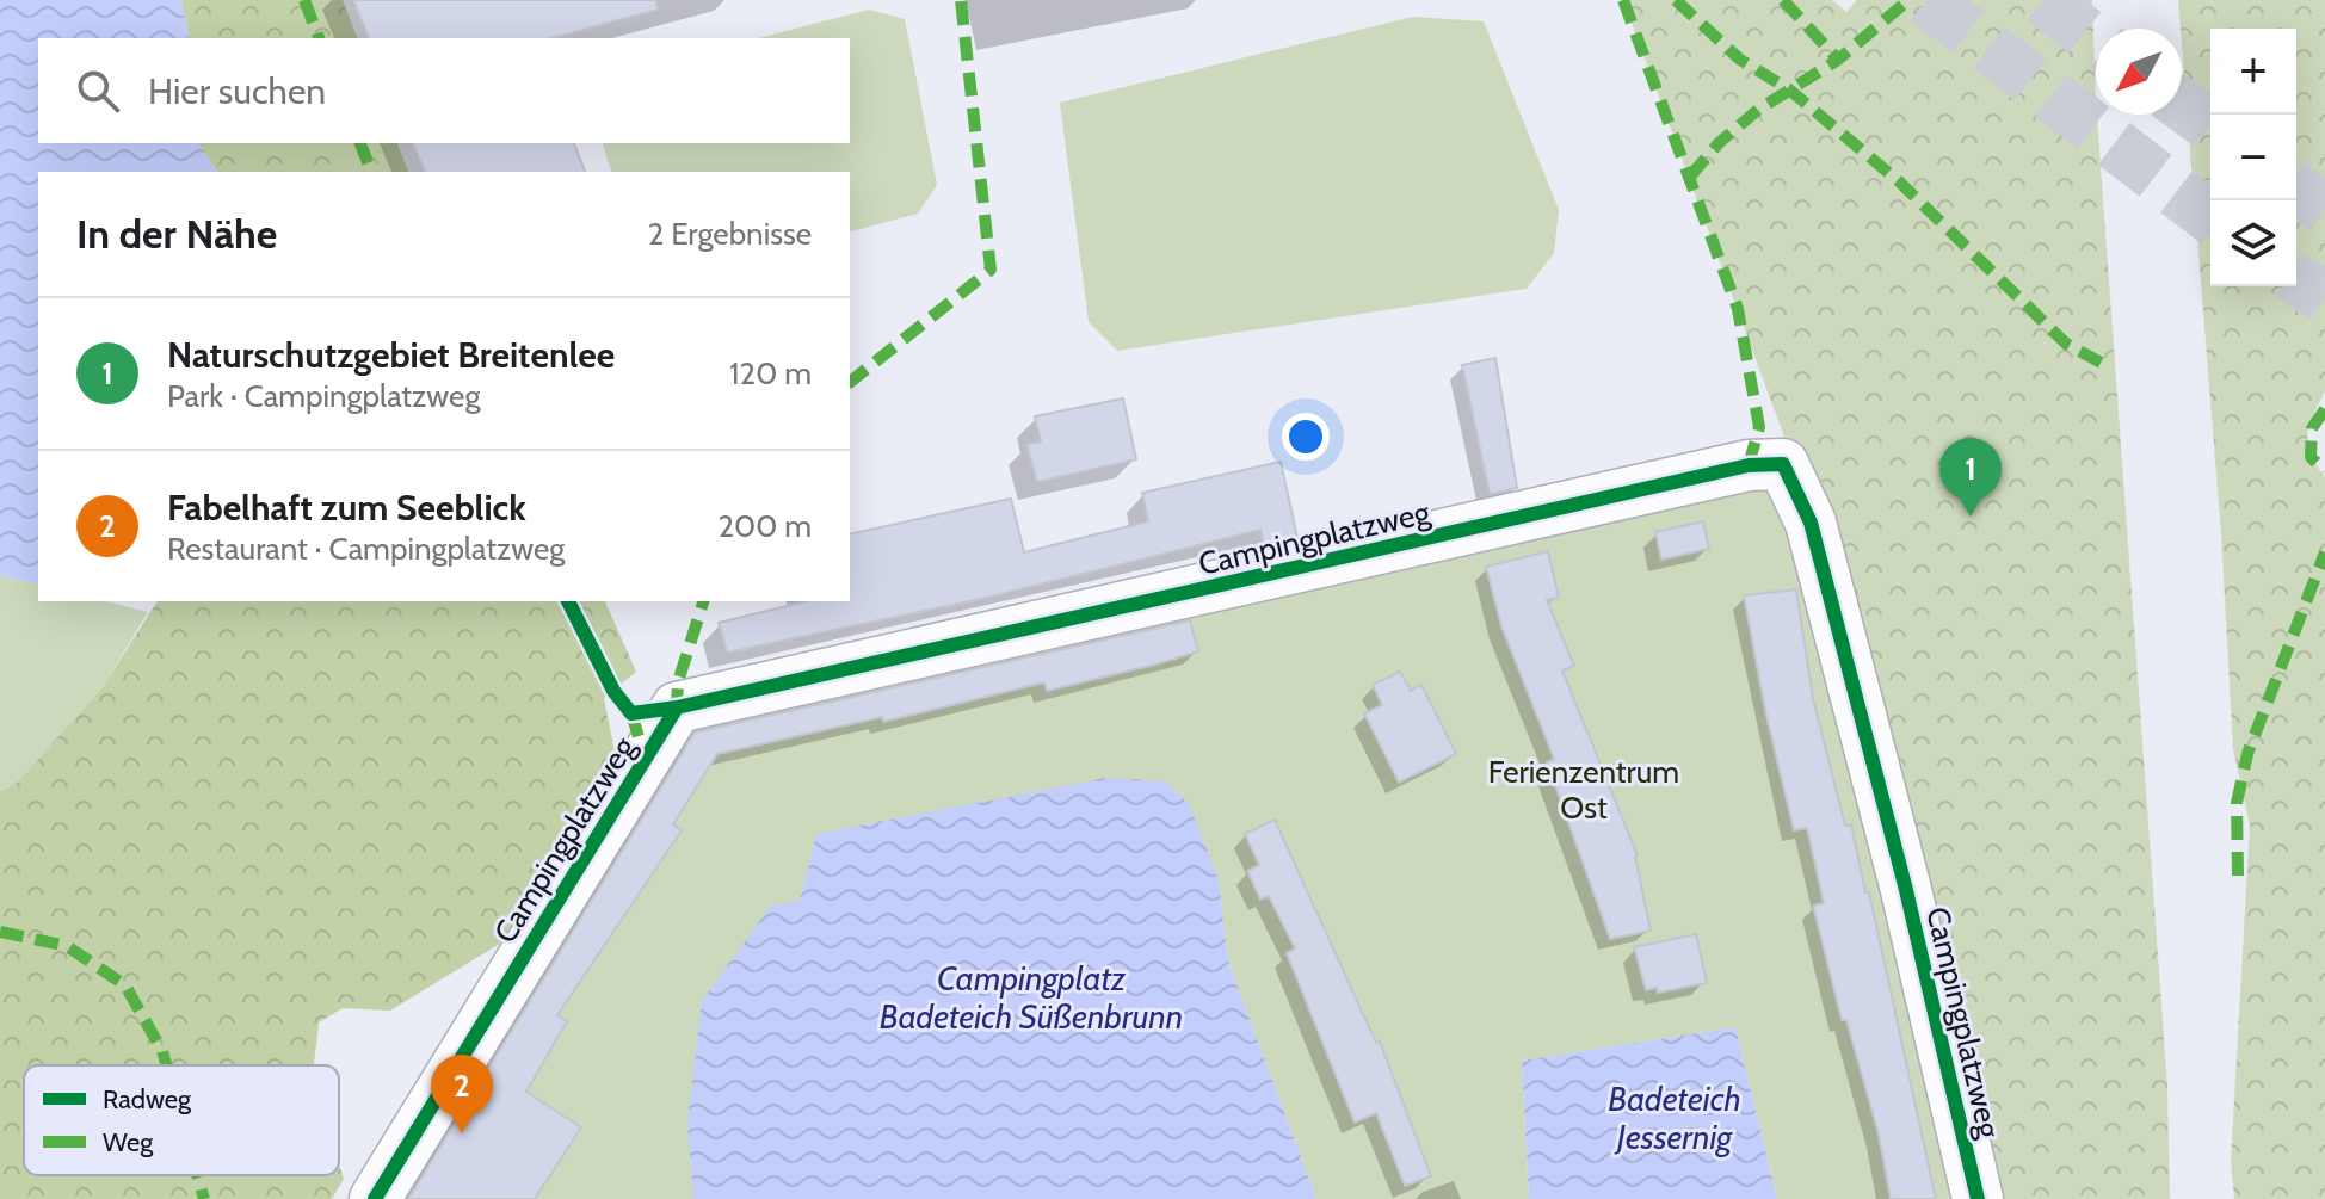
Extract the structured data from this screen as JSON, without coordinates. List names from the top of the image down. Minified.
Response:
{"streets":{"street":["Campingplatzweg"]},"water":["Campingplatz Badeteich Süßenbrunn","Badeteich Jessernig"],"parks":["Ferienzentrum Ost"],"legend":["Radweg","Weg"],"north":"bottom left","page":{"map_buttons":["+","−"],"search":"Hier suchen","heading":["In der Nähe","2 Ergebnisse"],"list":[{"mark":"1","name":"Naturschutzgebiet Breitenlee","note":"Park · Campingplatzweg","value":"120 m"},{"mark":"2","name":"Fabelhaft zum Seeblick","note":"Restaurant · Campingplatzweg","value":"200 m"}],"pins":["1","2"]}}
